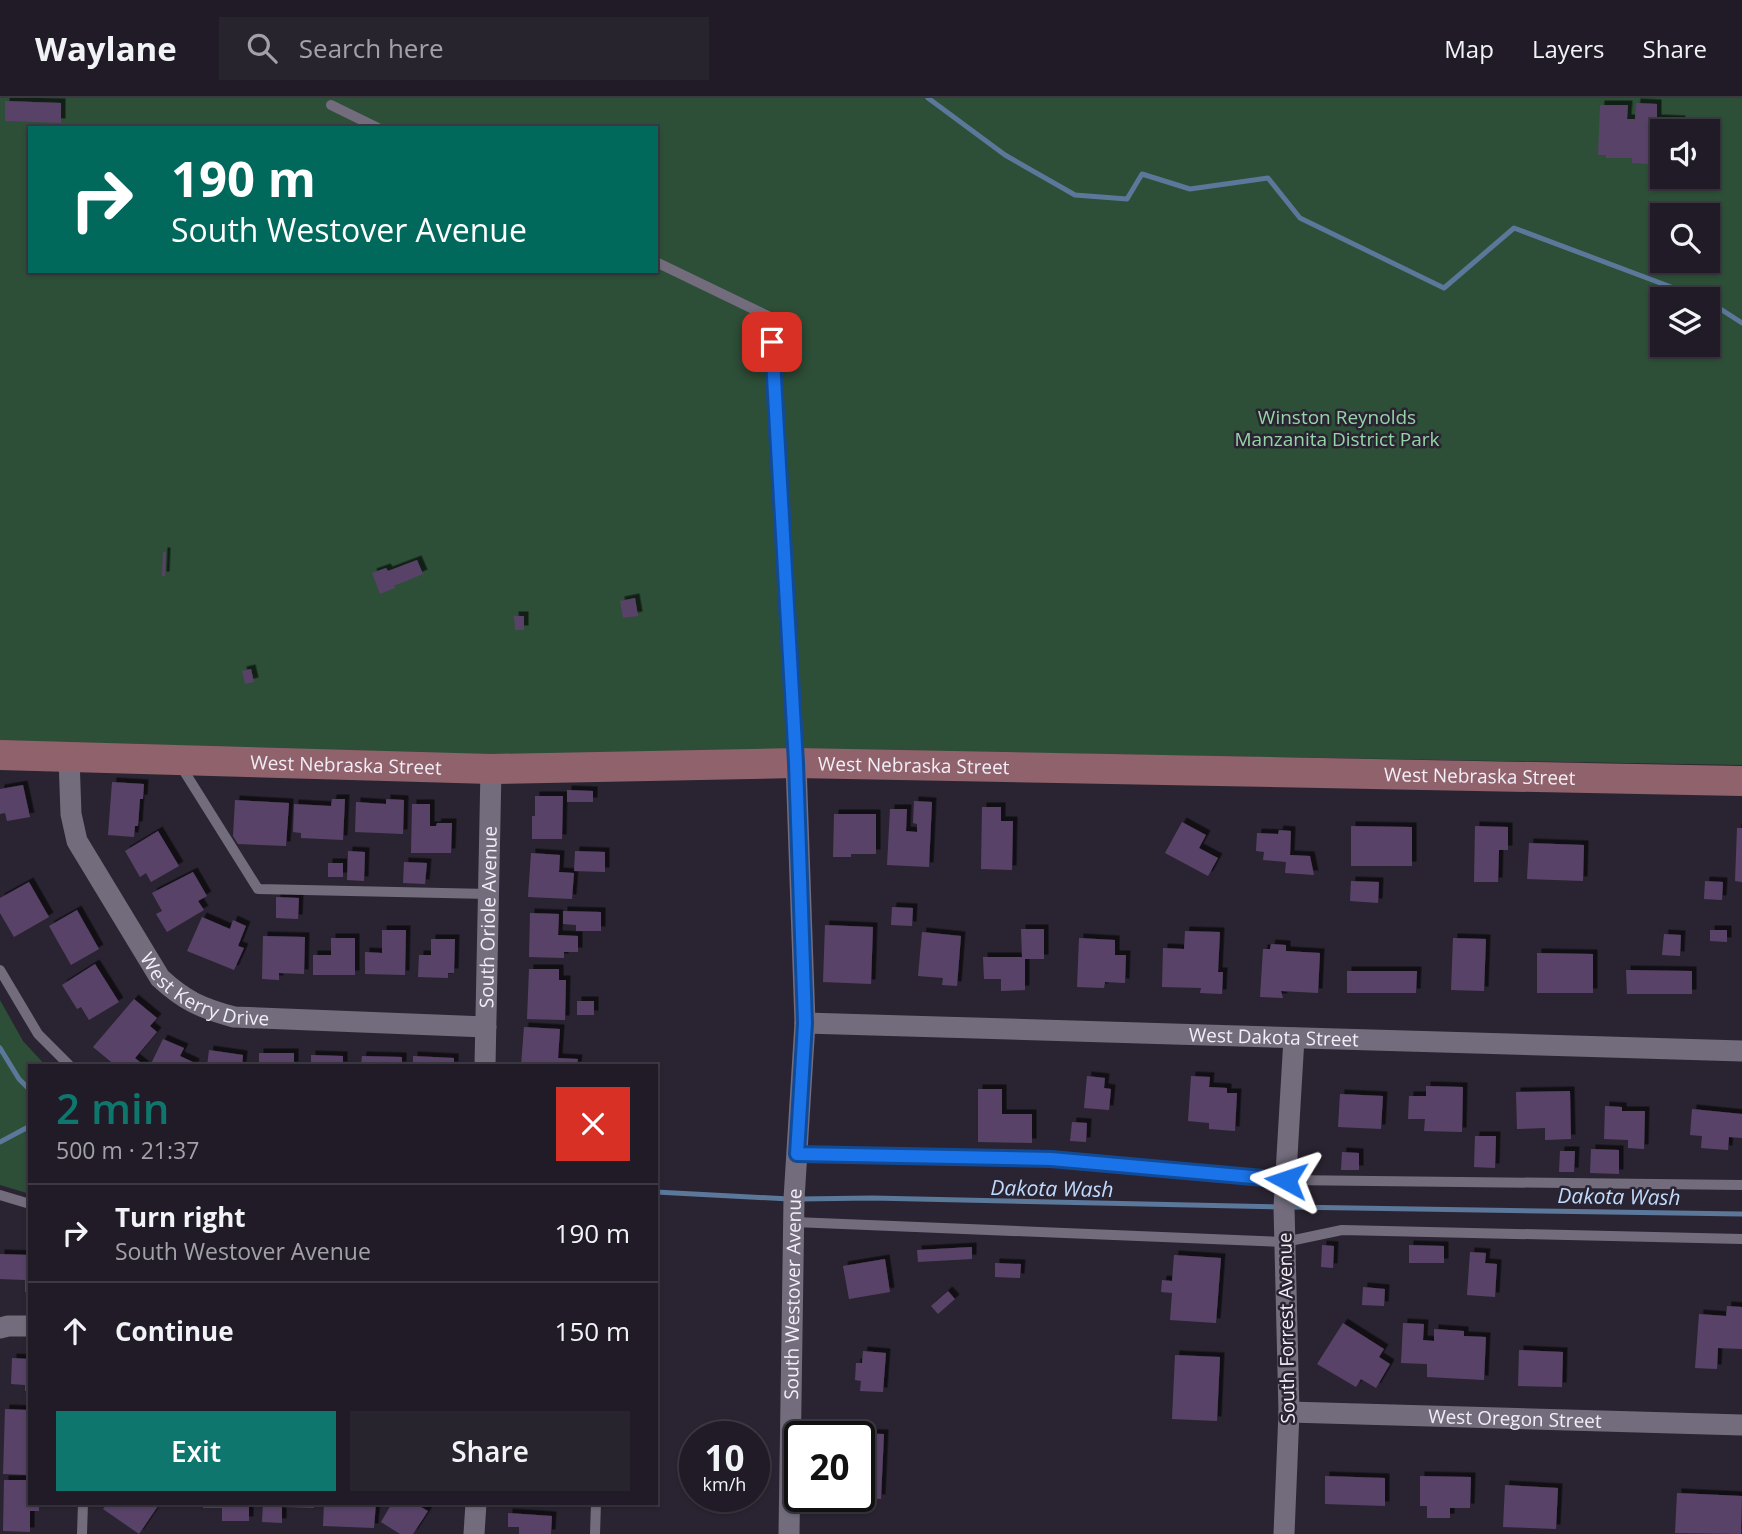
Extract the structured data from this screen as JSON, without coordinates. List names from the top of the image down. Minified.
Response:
{"streets":{"street":["West Nebraska Street","South Oriole Avenue","West Kerry Drive","West Dakota Street","South Westover Avenue","South Forrest Avenue","West Oregon Street"]},"crossings":[["West Nebraska Street","South Oriole Avenue"],["West Nebraska Street","West Kerry Drive"],["West Nebraska Street","South Westover Avenue"],["South Oriole Avenue","West Kerry Drive"],["West Dakota Street","South Westover Avenue"],["West Dakota Street","South Forrest Avenue"],["South Forrest Avenue","West Oregon Street"]],"water":["Dakota Wash"],"parks":["Winston Reynolds Manzanita District Park"],"page":{"header":"Waylane","search":"Search here","nav":["Map","Layers","Share"],"turn":["190 m","South Westover Avenue"],"heading":["2 min","500 m · 21:37"],"list":[{"name":"Turn right","note":"South Westover Avenue","value":"190 m"},{"name":"Continue","value":"150 m"}],"buttons":["Exit","Share"],"speed":"10 km/h","limit":"20"}}
